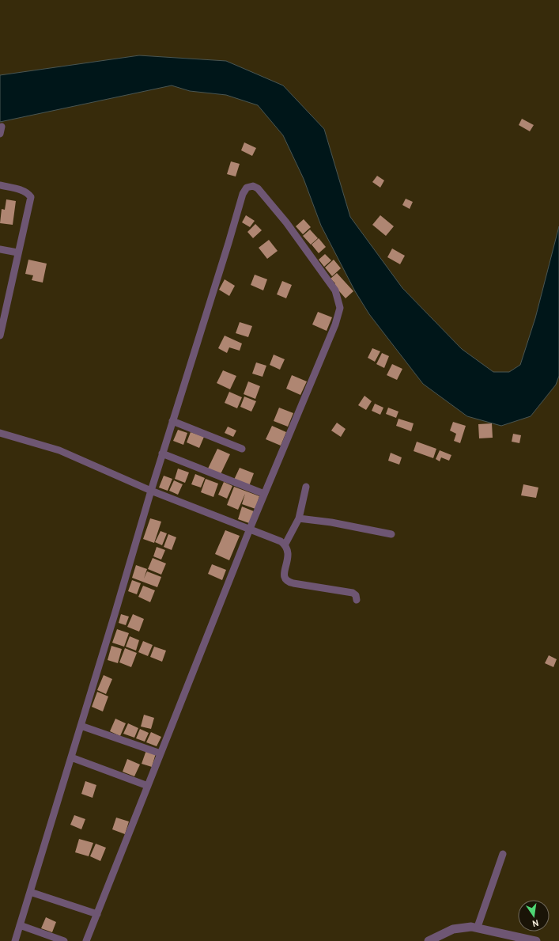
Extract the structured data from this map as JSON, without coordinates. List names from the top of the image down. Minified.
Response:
{"north":"bottom"}
